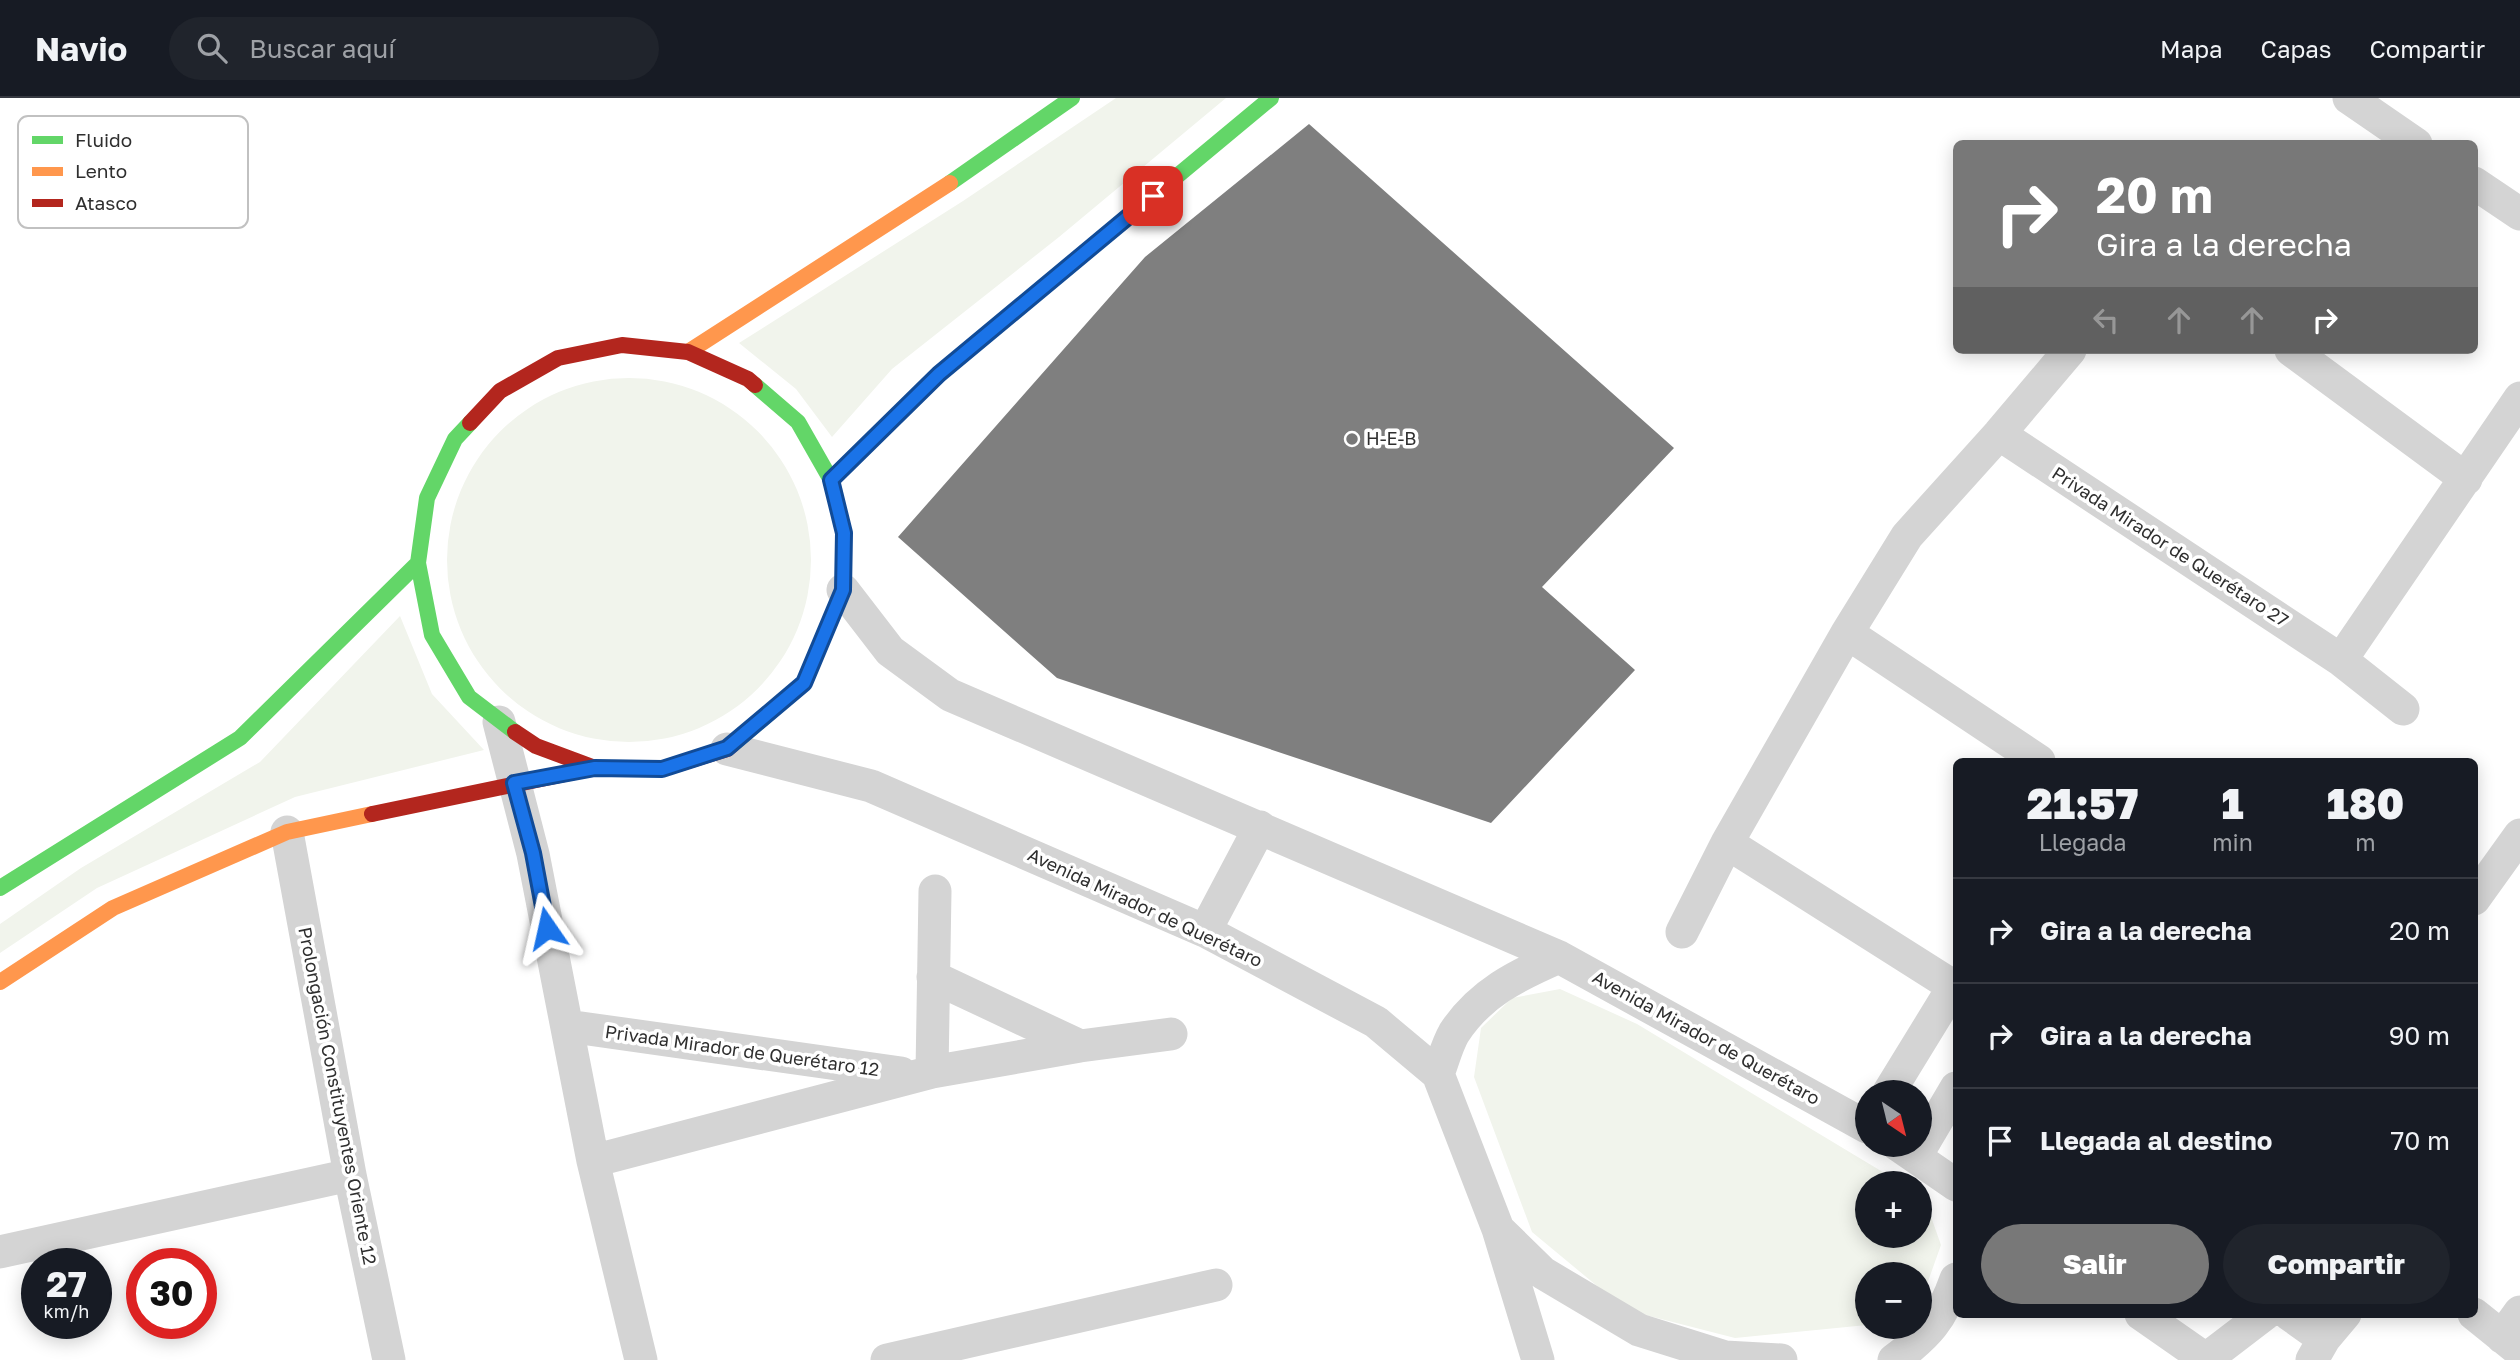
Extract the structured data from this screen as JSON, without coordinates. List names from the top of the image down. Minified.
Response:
{"streets":{"street":["Privada Mirador de Querétaro 27","Avenida Mirador de Querétaro","Privada Mirador de Querétaro 12","Prolongación Constituyentes Oriente 12"]},"places":["H-E-B"],"legend":["Fluido","Lento","Atasco"],"north":"bottom right","page":{"header":"Navio","search":"Buscar aquí","nav":["Mapa","Capas","Compartir"],"turn":["20 m","Gira a la derecha"],"eta":["21:57","Llegada","1","min","180","m"],"list":[{"name":"Gira a la derecha","value":"20 m"},{"name":"Gira a la derecha","value":"90 m"},{"name":"Llegada al destino","value":"70 m"}],"map_buttons":["+","−"],"buttons":["Salir","Compartir"],"speed":"27 km/h","limit":"30"}}
